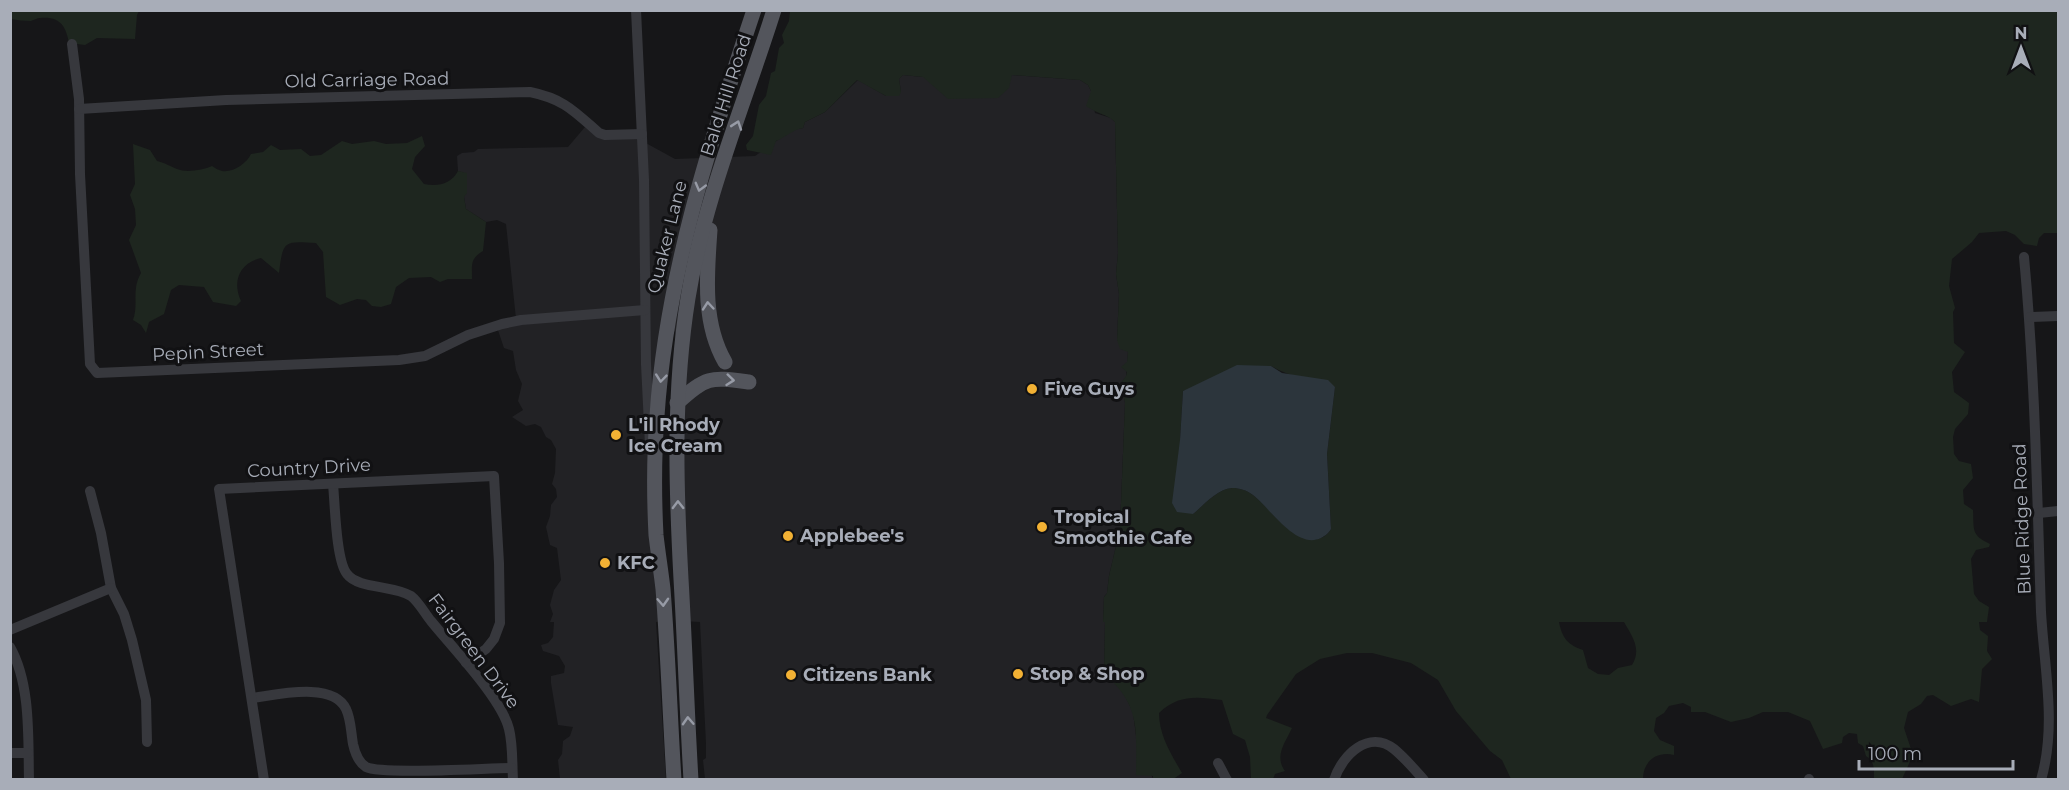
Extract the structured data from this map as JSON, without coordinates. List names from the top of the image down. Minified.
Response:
{"streets":{"main road":["Bald Hill Road","Quaker Lane"],"street":["Old Carriage Road","Pepin Street","Country Drive","Blue Ridge Road","Fairgreen Drive"]},"crossings":[["Old Carriage Road","Quaker Lane"],["Old Carriage Road","Pepin Street"],["Quaker Lane","Pepin Street"],["Country Drive","Fairgreen Drive"]],"one_way":["Bald Hill Road"],"places":["Five Guys","L'il Rhody Ice Cream","Tropical Smoothie Cafe","Applebee's","KFC","Stop & Shop","Citizens Bank"],"scale_bar":"100 m","north":"top"}
